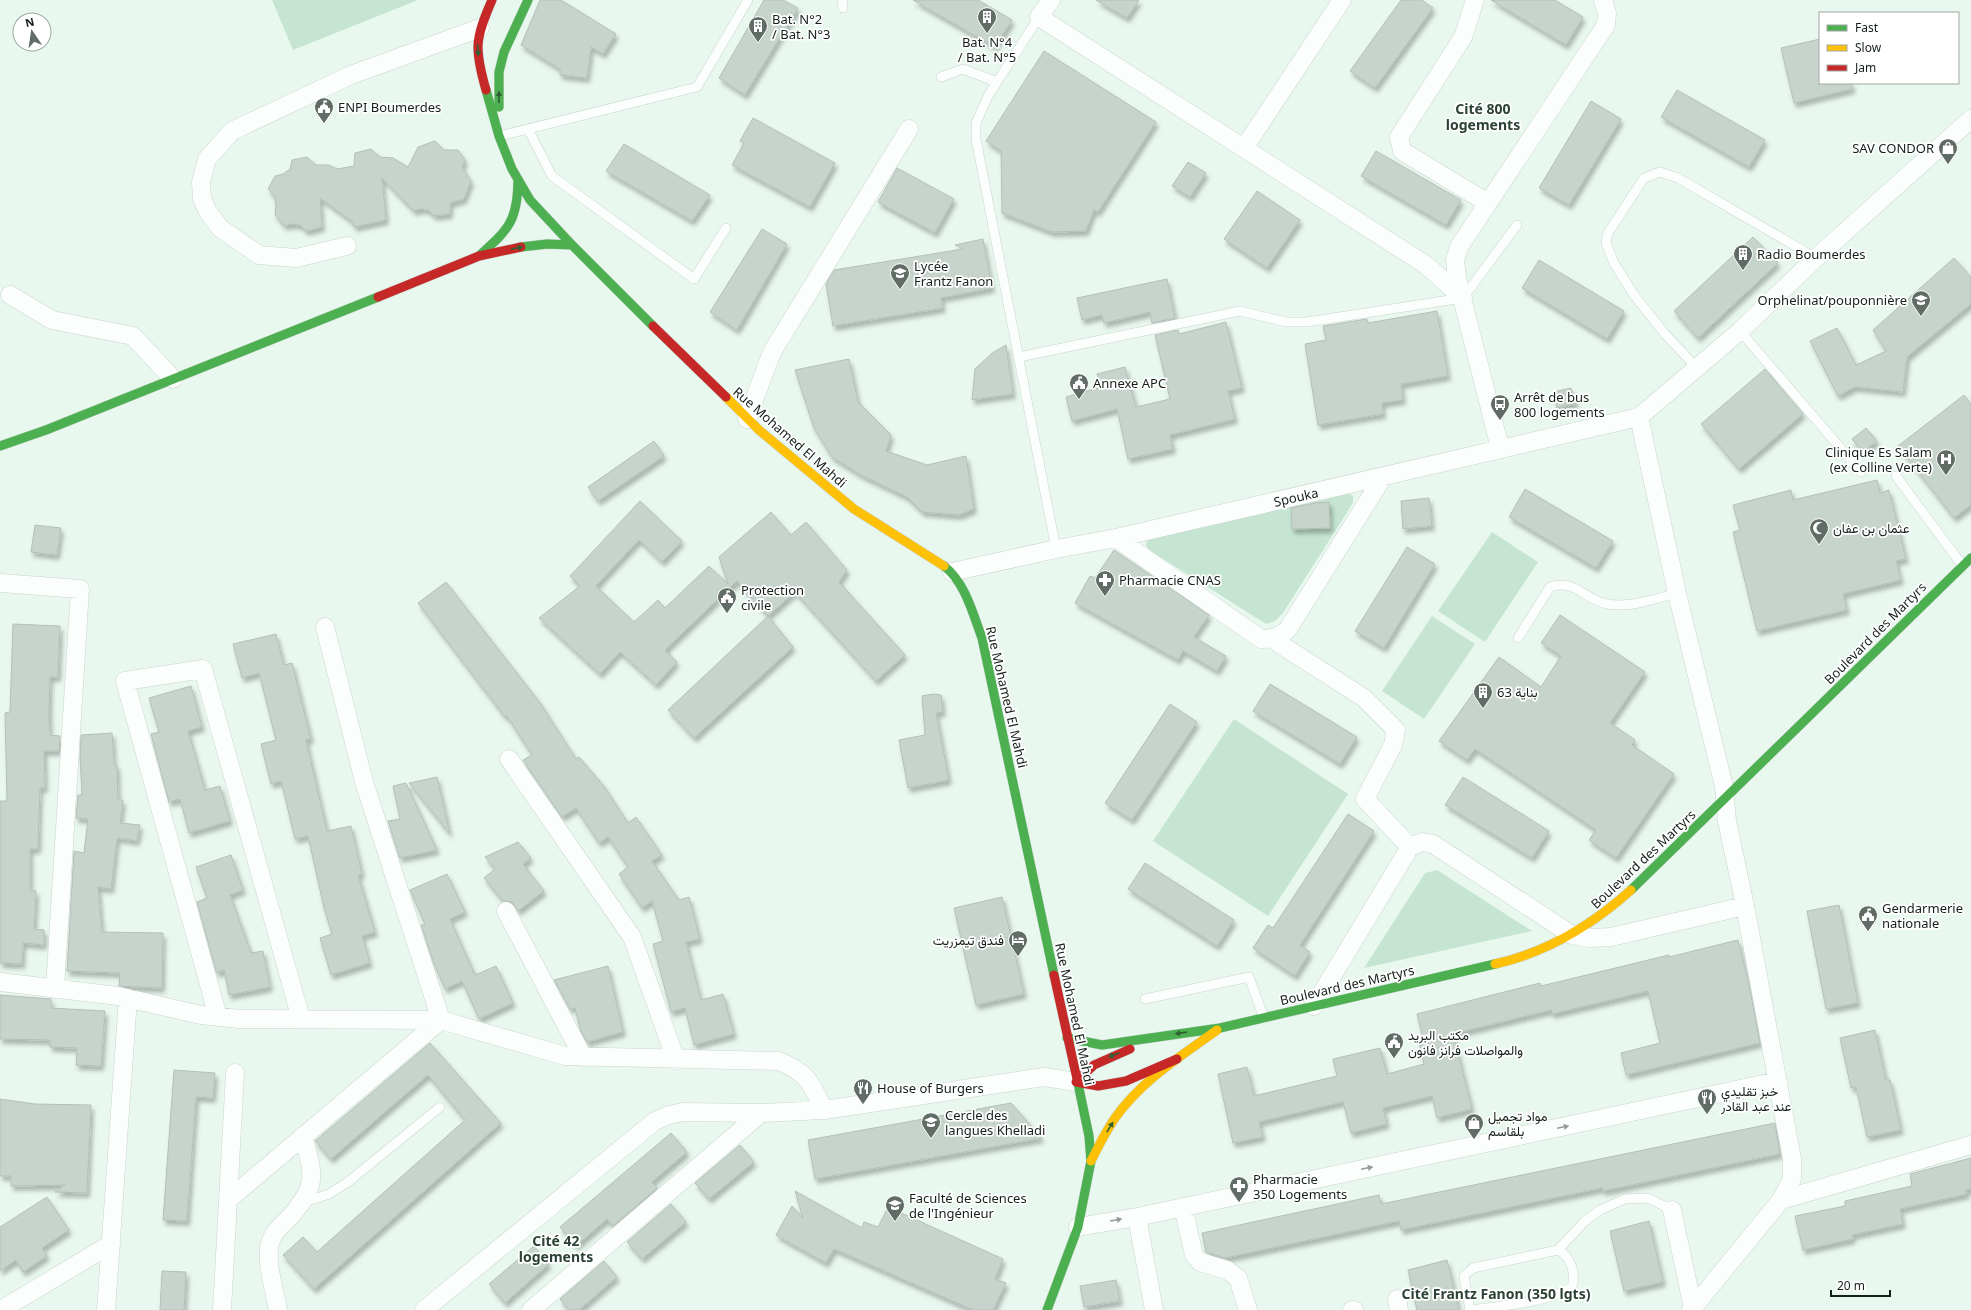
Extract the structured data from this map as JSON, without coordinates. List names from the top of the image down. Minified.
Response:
{"streets":{"street":["Rue Mohamed El Mahdi","Spouka","Boulevard des Martyrs"]},"crossings":[["Rue Mohamed El Mahdi","Spouka"]],"districts":["Cité 800 logements","Cité 42 logements","Cité Frantz Fanon (350 lgts)"],"places":{"building":["Bat. N°4 / Bat. N°5","Bat. N°2 / Bat. N°3","Radio Boumerdes","بناية 63"],"public building":["ENPI Boumerdes","Annexe APC","Protection civile","Gendarmerie nationale","مكتب البريد والمواصلات فرانز فانون"],"shop":["SAV CONDOR","مواد تجميل بلقاسم"],"school or university":["Lycée Frantz Fanon","Orphelinat/pouponnière","Cercle des langues Khelladi","Faculté de Sciences de l'Ingénieur"],"bus stop":["Arrêt de bus 800 logements"],"hospital":["Clinique Es Salam (ex Colline Verte)"],"mosque":["عثمان بن عفان"],"pharmacy":["Pharmacie CNAS","Pharmacie 350 Logements"],"hotel":["فندق تيمزريت"],"restaurant":["House of Burgers","خبز تقليدي عند عبد القادر"]},"legend":["Fast","Slow","Jam"],"scale_bar":"20 m","north":"top"}
